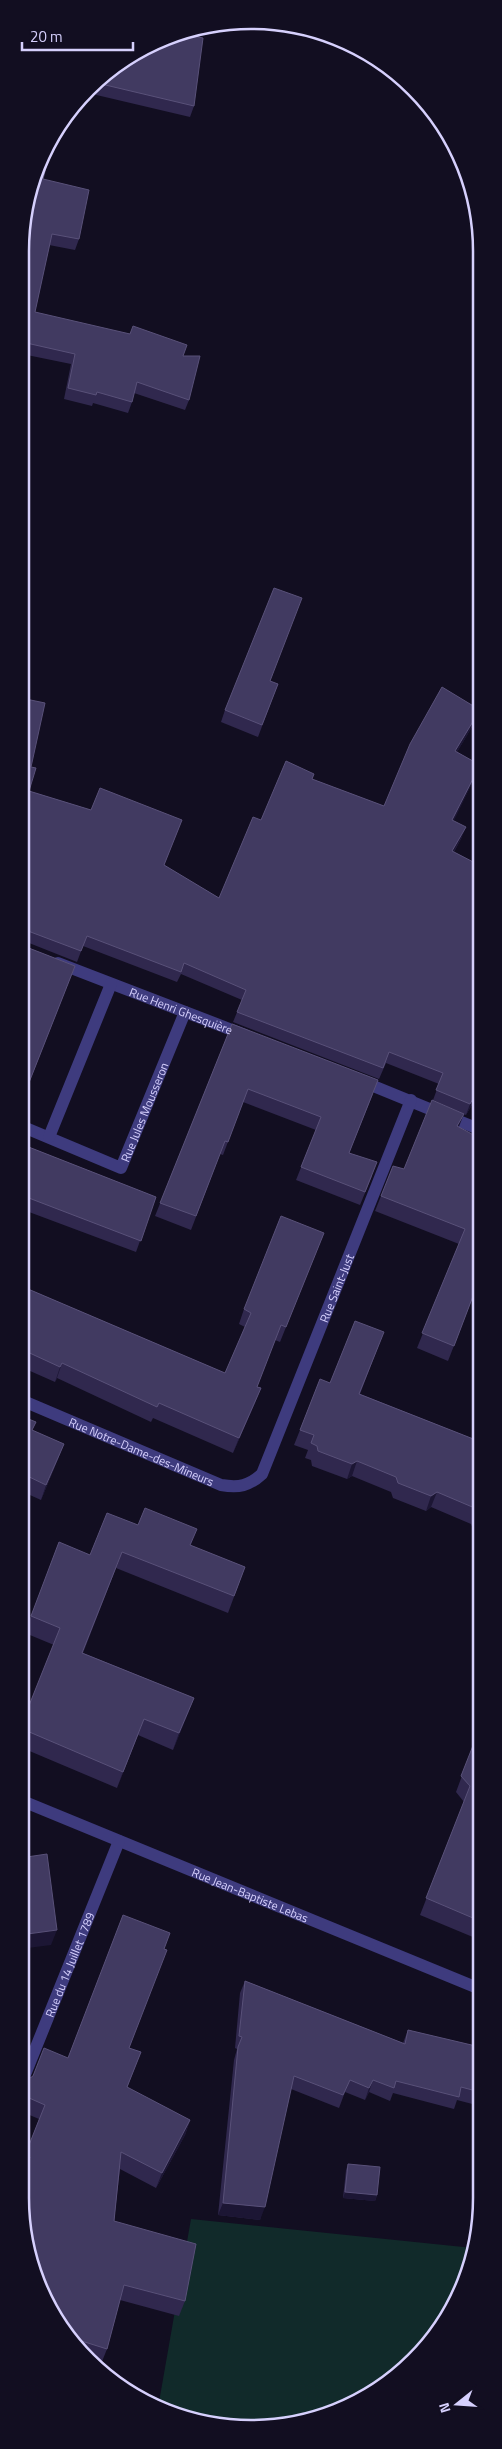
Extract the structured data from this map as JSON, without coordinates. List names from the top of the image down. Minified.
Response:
{"streets":{"street":["Rue Henri Ghesquière","Rue Jules Mousseron","Rue Saint-Just","Rue Notre-Dame-des-Mineurs","Rue Jean-Baptiste Lebas","Rue du 14 Juillet 1789"]},"crossings":[["Rue Henri Ghesquière","Rue Jules Mousseron"],["Rue Saint-Just","Rue Notre-Dame-des-Mineurs"],["Rue Jean-Baptiste Lebas","Rue du 14 Juillet 1789"]],"scale_bar":"20 m","north":"left"}
